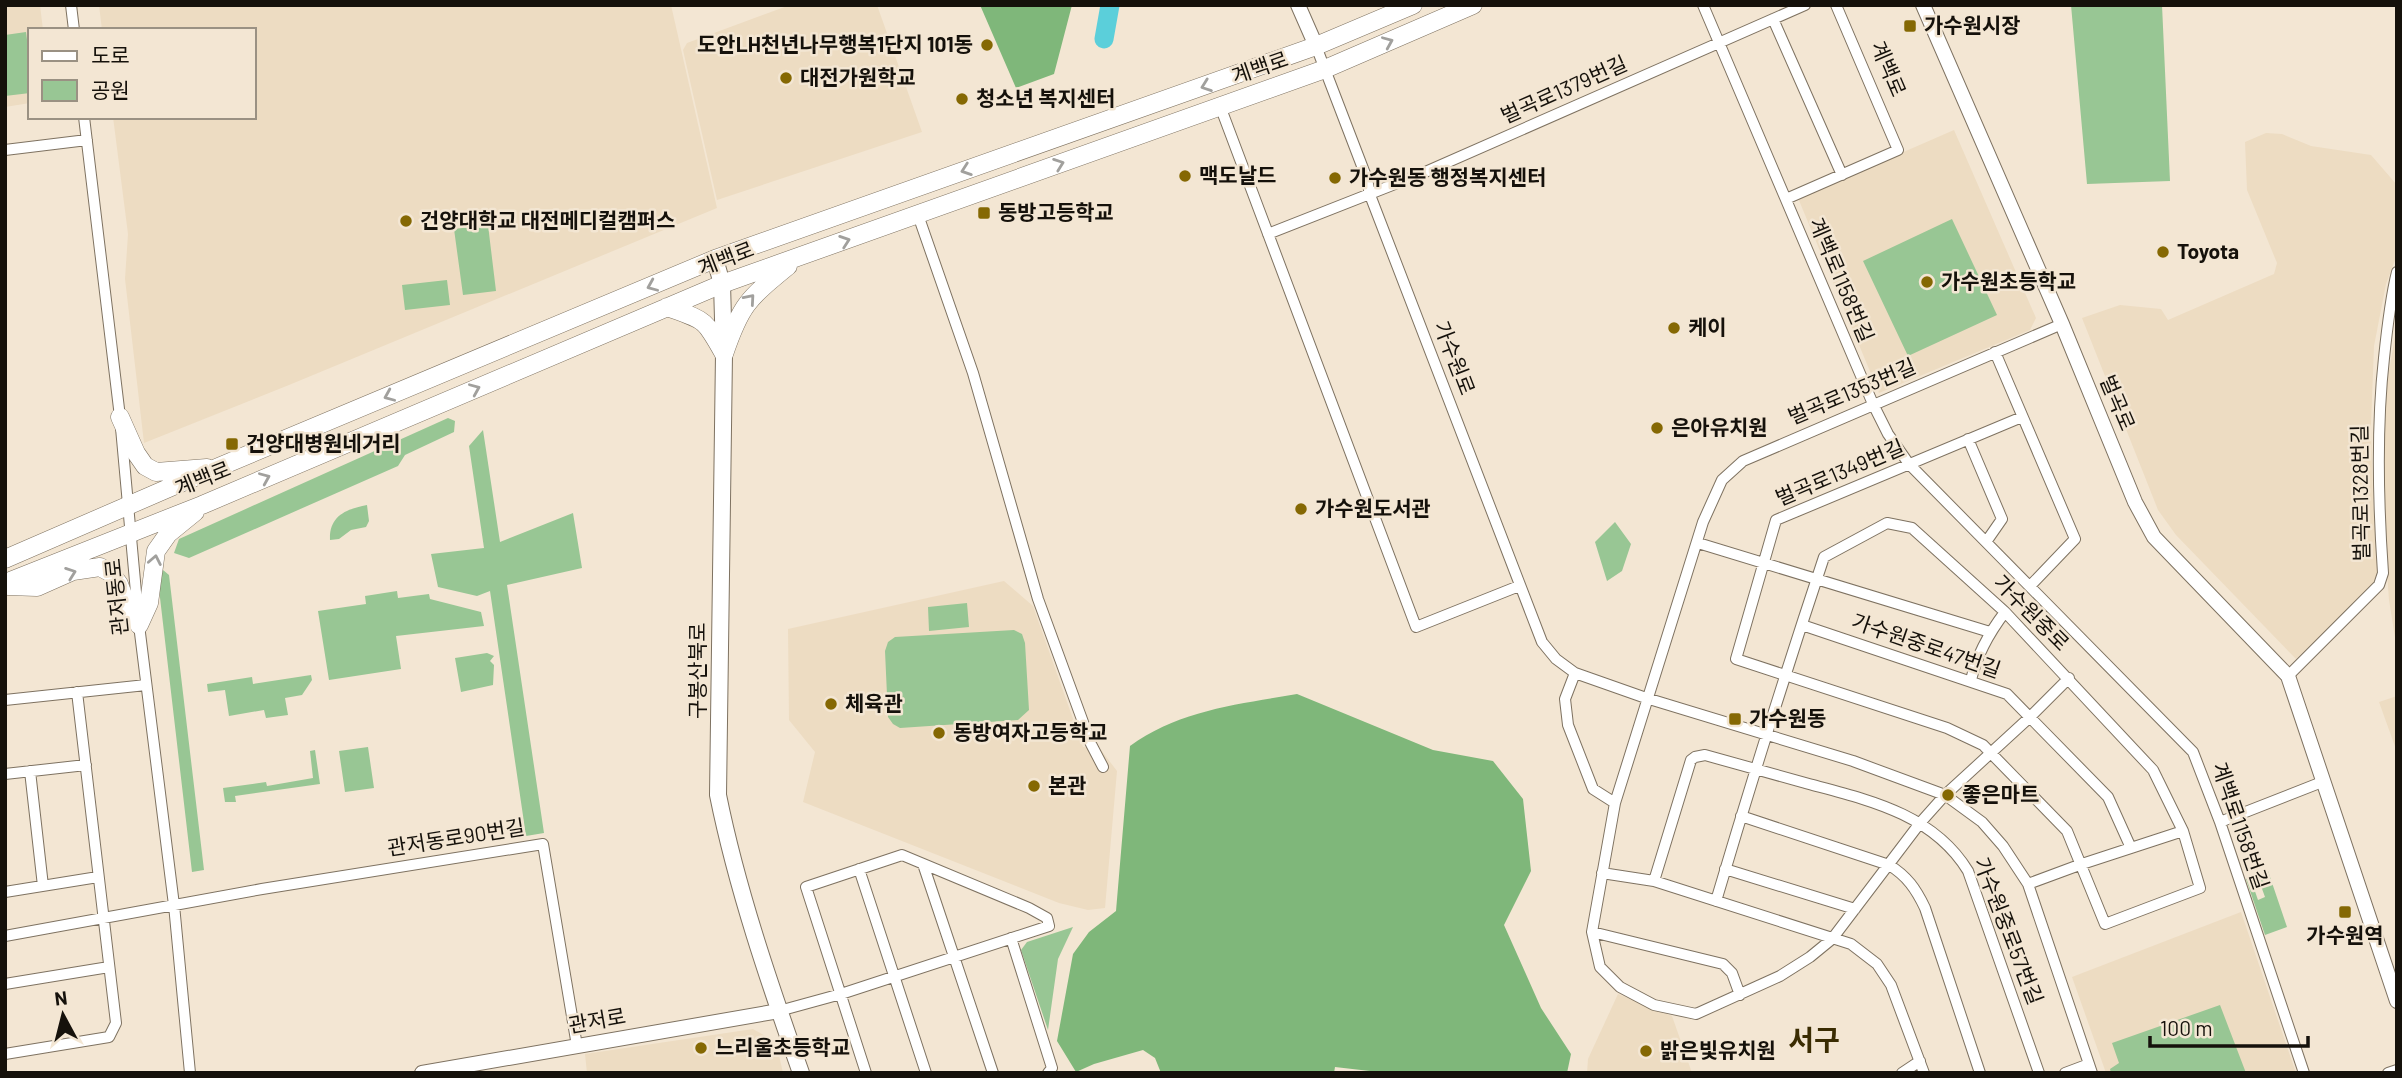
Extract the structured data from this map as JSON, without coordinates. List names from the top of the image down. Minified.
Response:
{"streets":{"main road":["계백로","구봉산북로"],"street":["벌곡로1379번길","계백로1158번길","가수원로","벌곡로1353번길","벌곡로","벌곡로1349번길","벌곡로1328번길","관저동로","가수원중로","가수원중로47번길","관저동로90번길","가수원중로57번길","관저로"]},"crossings":[["계백로","가수원로"],["계백로","관저동로"],["계백로","구봉산북로"],["벌곡로1379번길","계백로1158번길"],["벌곡로1379번길","가수원로"],["계백로1158번길","벌곡로1353번길"],["계백로1158번길","벌곡로1349번길"],["가수원로","벌곡로1353번길"],["가수원로","가수원중로"],["벌곡로1353번길","벌곡로"],["벌곡로1353번길","가수원중로"],["벌곡로","벌곡로1328번길"],["벌곡로1349번길","가수원중로"],["관저동로","관저동로90번길"],["가수원중로","가수원중로47번길"],["가수원중로","가수원중로57번길"],["구봉산북로","관저로"],["관저동로90번길","관저로"]],"districts":["서구"],"places":{"transit":["가수원시장","동방고등학교","건양대병원네거리","가수원동","가수원역"],"other":["도안LH천년나무행복1단지 101동","대전가원학교","청소년 복지센터","맥도날드","가수원동 행정복지센터","건양대학교 대전메디컬캠퍼스","Toyota","가수원초등학교","케이","은아유치원","가수원도서관","체육관","동방여자고등학교","본관","좋은마트","느리울초등학교","밝은빛유치원"]},"legend":["도로","공원"],"scale_bar":"100 m","north":"top"}
